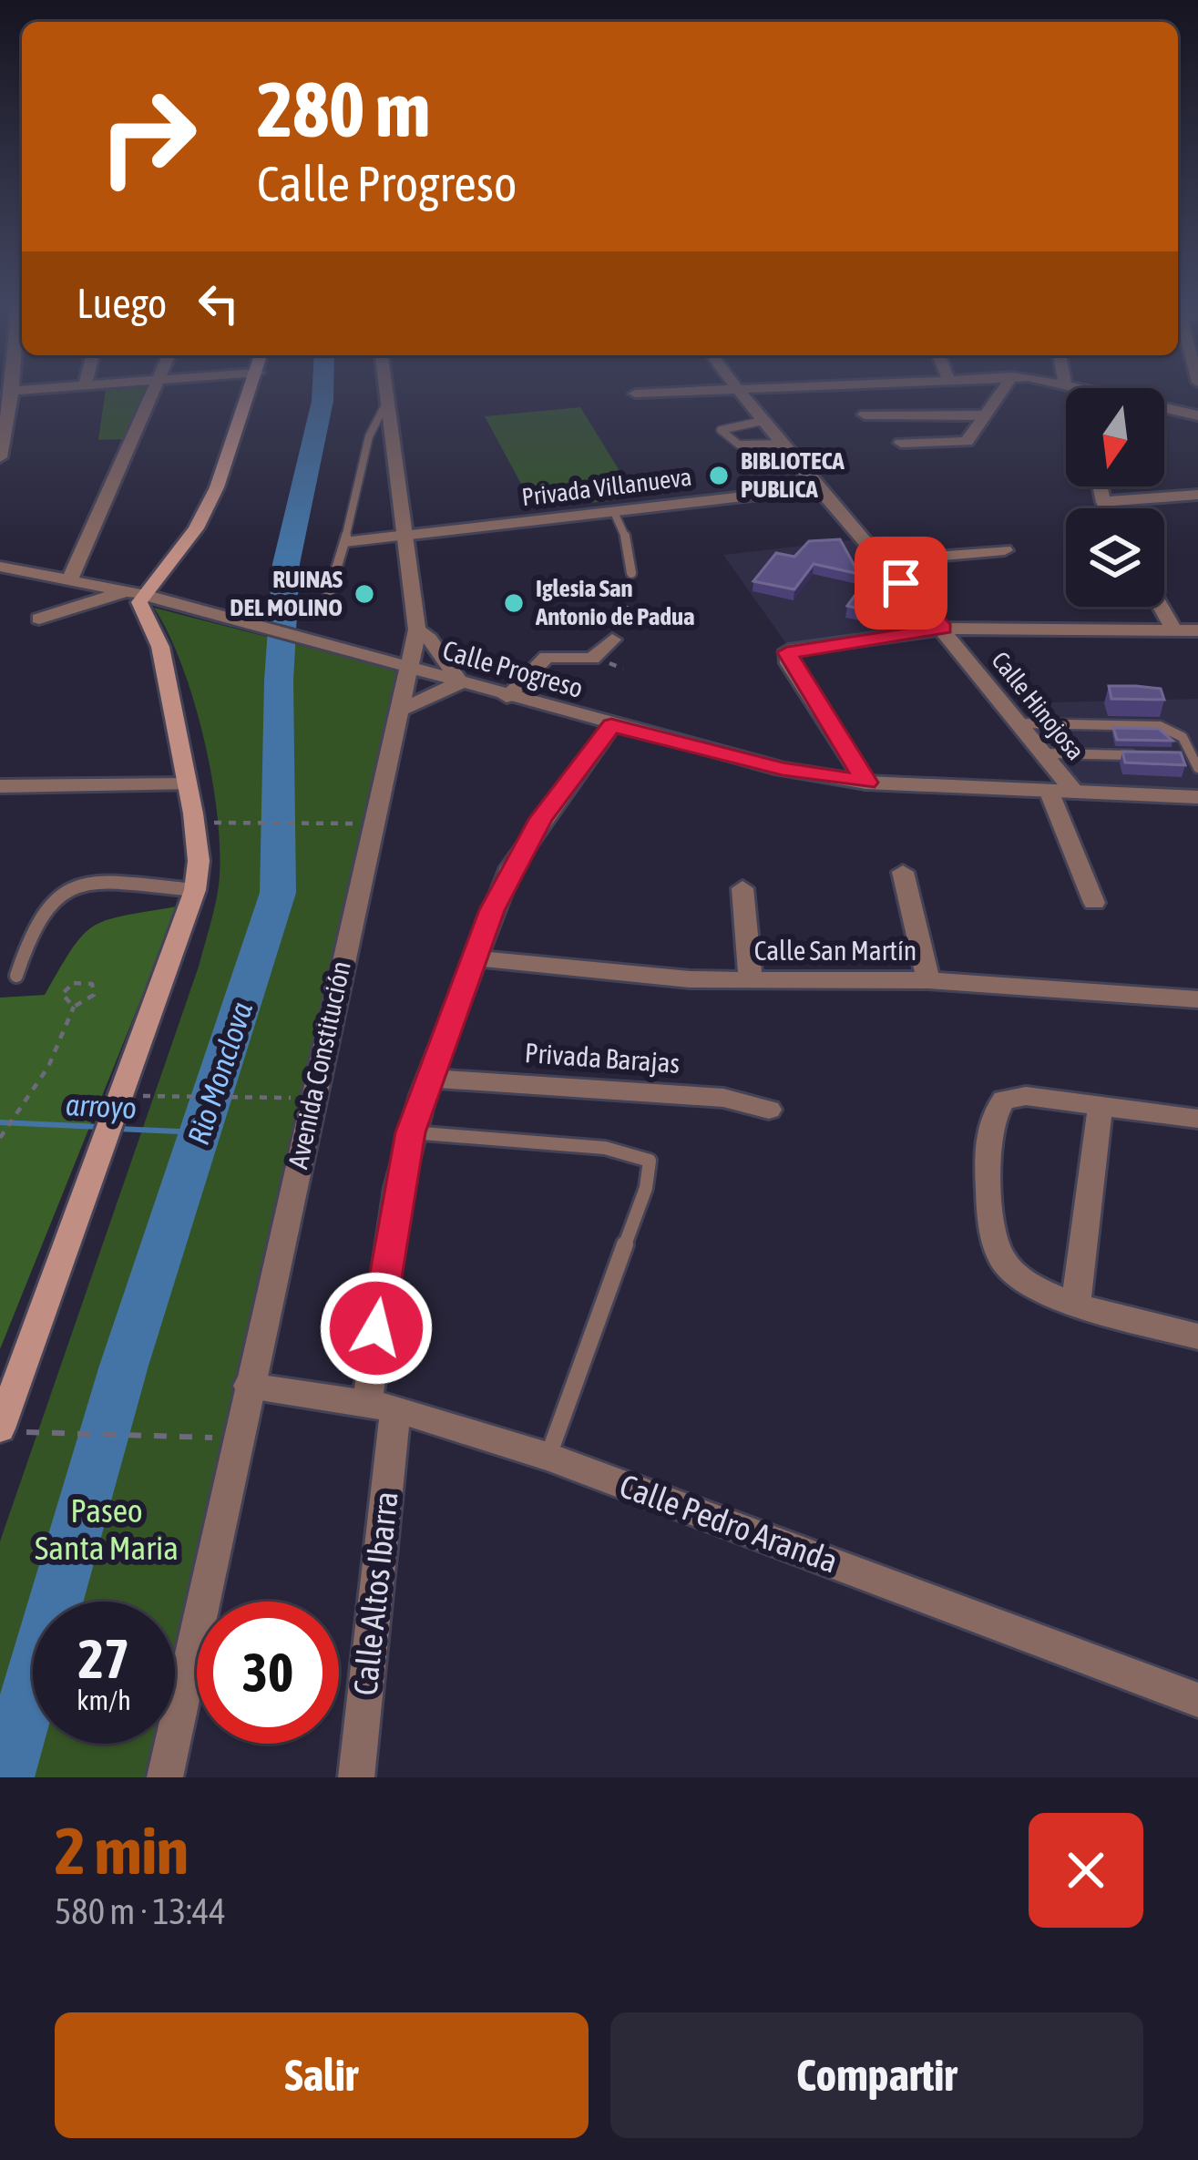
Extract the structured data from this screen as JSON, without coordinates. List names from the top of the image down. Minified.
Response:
{"streets":{"street":["Privada Villanueva","Calle Progreso","Calle Hinojosa","Calle San Martín","Privada Barajas","Avenida Constitución","Calle Pedro Aranda","Calle Altos Ibarra"]},"crossings":[["Privada Villanueva","Calle Hinojosa"],["Privada Villanueva","Avenida Constitución"],["Calle Progreso","Calle Hinojosa"],["Calle Progreso","Avenida Constitución"],["Calle Progreso","Calle Altos Ibarra"],["Calle San Martín","Calle Altos Ibarra"],["Privada Barajas","Calle Altos Ibarra"],["Avenida Constitución","Calle Pedro Aranda"],["Calle Pedro Aranda","Calle Altos Ibarra"]],"water":["Rio Monclova","arroyo"],"parks":["Paseo Santa Maria"],"places":["BIBLIOTECA PUBLICA","RUINAS DEL MOLINO","Iglesia San Antonio de Padua"],"north":"bottom","page":{"turn":["280 m","Calle Progreso"],"then":"Luego","speed":"27 km/h","limit":"30","heading":["2 min","580 m · 13:44"],"buttons":["Salir","Compartir"]}}
